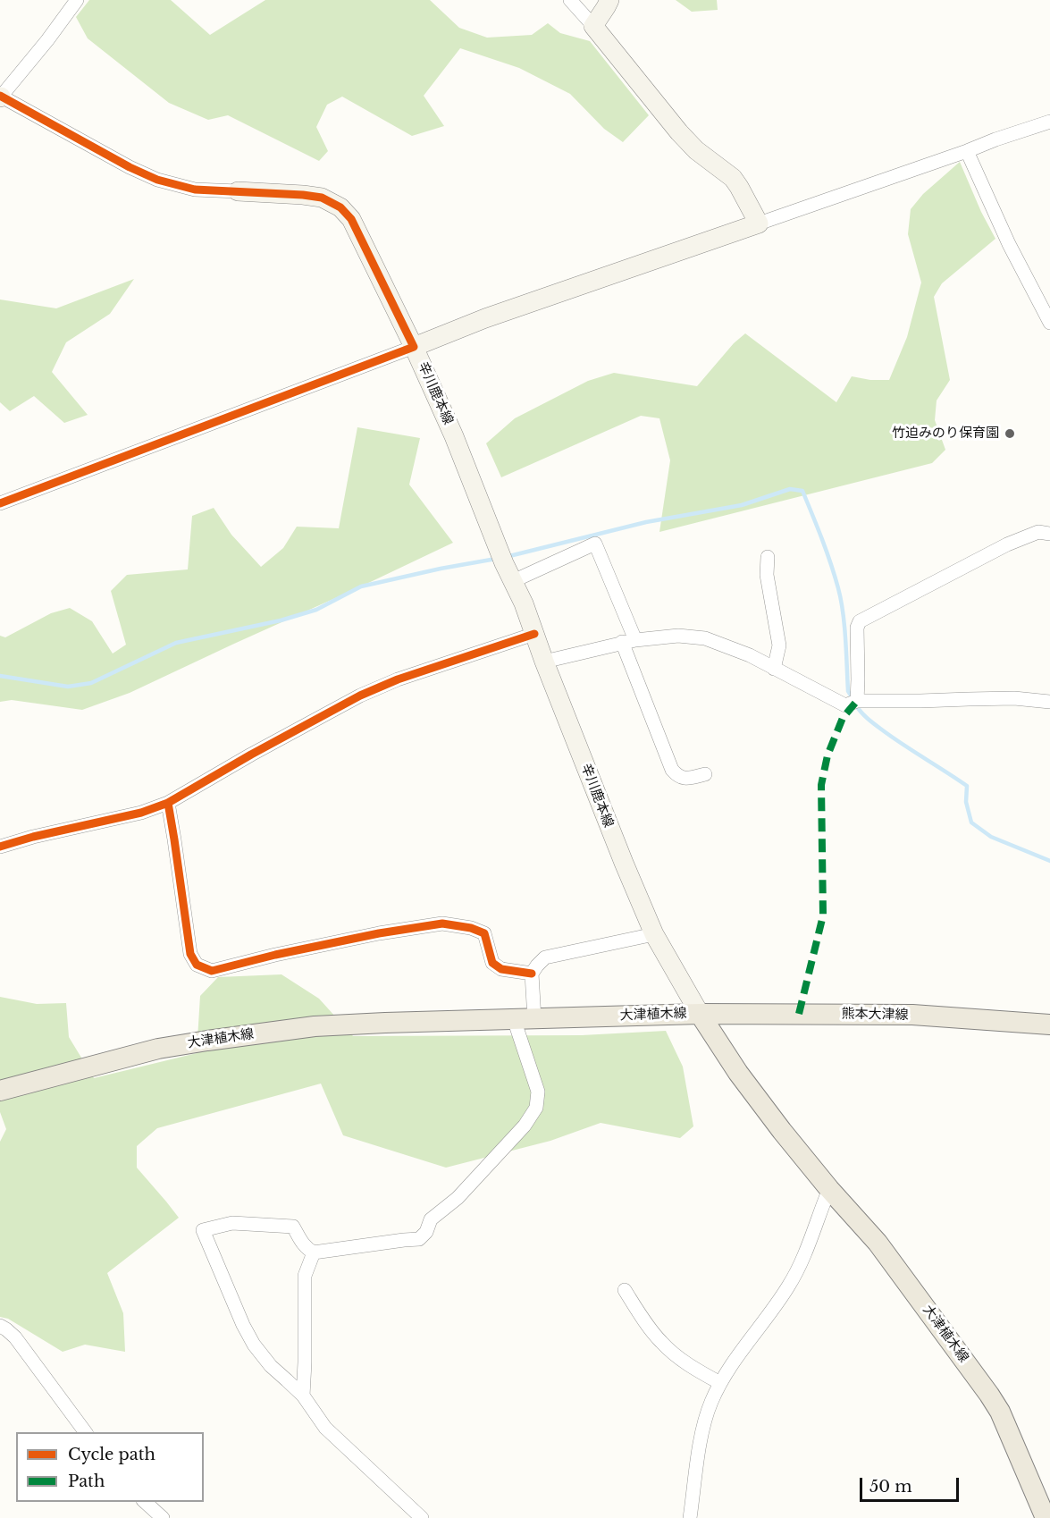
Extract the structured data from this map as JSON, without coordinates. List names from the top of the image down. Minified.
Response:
{"streets":{"main road":["辛川鹿本線","大津植木線","熊本大津線"]},"crossings":[["辛川鹿本線","大津植木線"],["辛川鹿本線","熊本大津線"],["大津植木線","熊本大津線"]],"places":["竹迫みのり保育園"],"legend":["Cycle path","Path"],"scale_bar":"50 m"}
